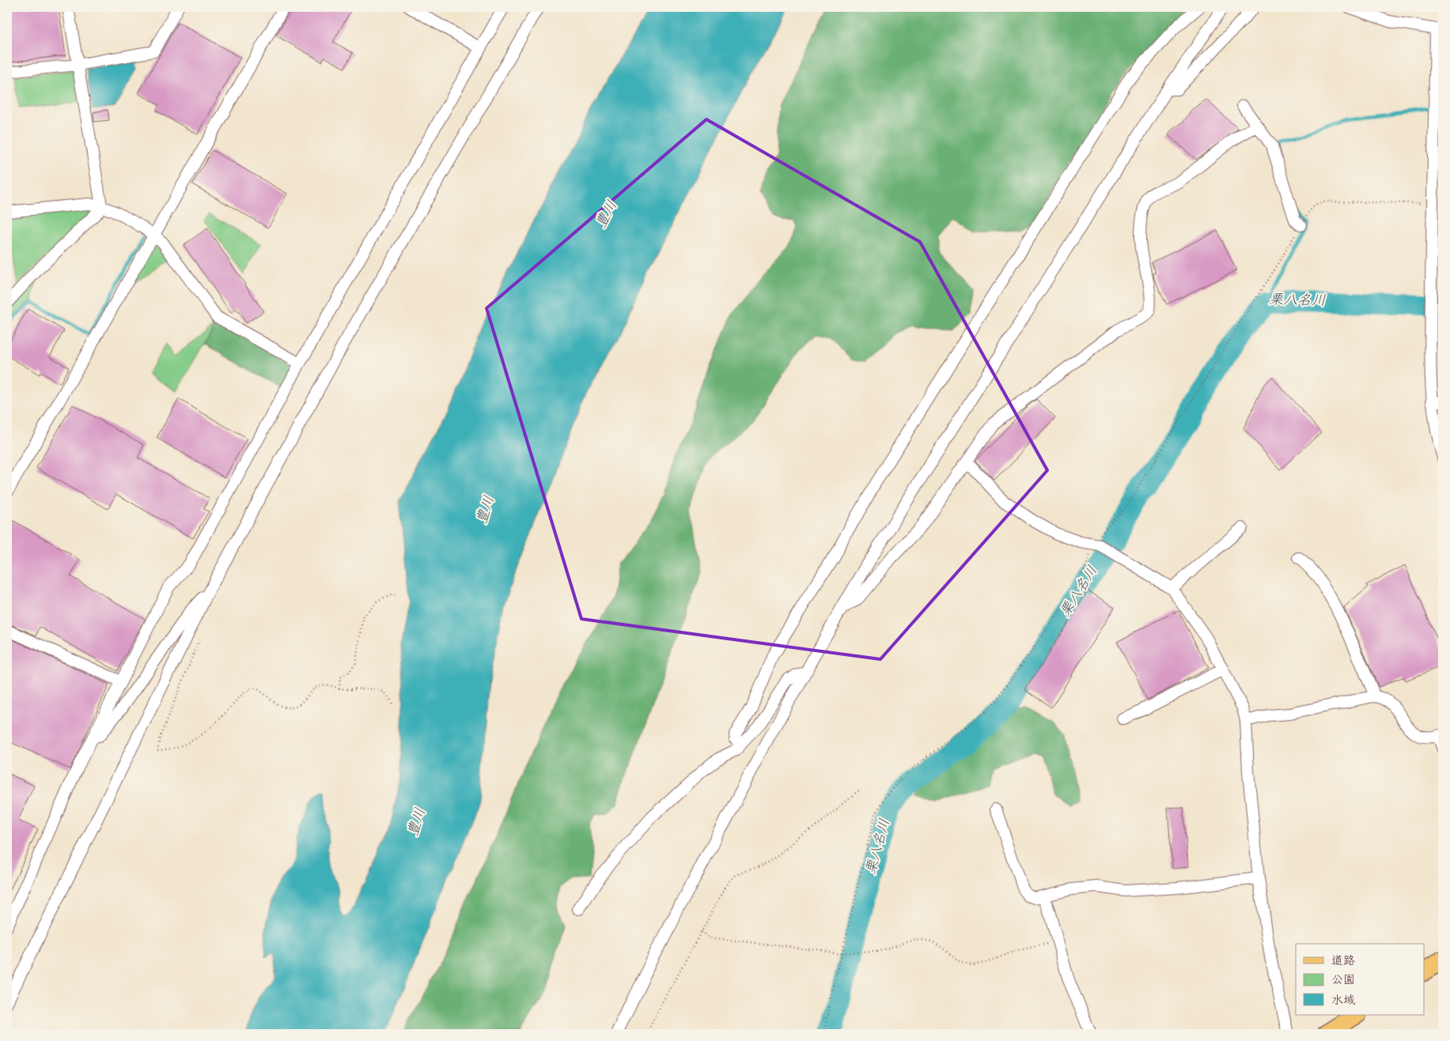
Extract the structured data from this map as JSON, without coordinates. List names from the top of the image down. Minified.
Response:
{"water":["豊川","栗八名川"],"legend":["道路","公園","水域"]}
